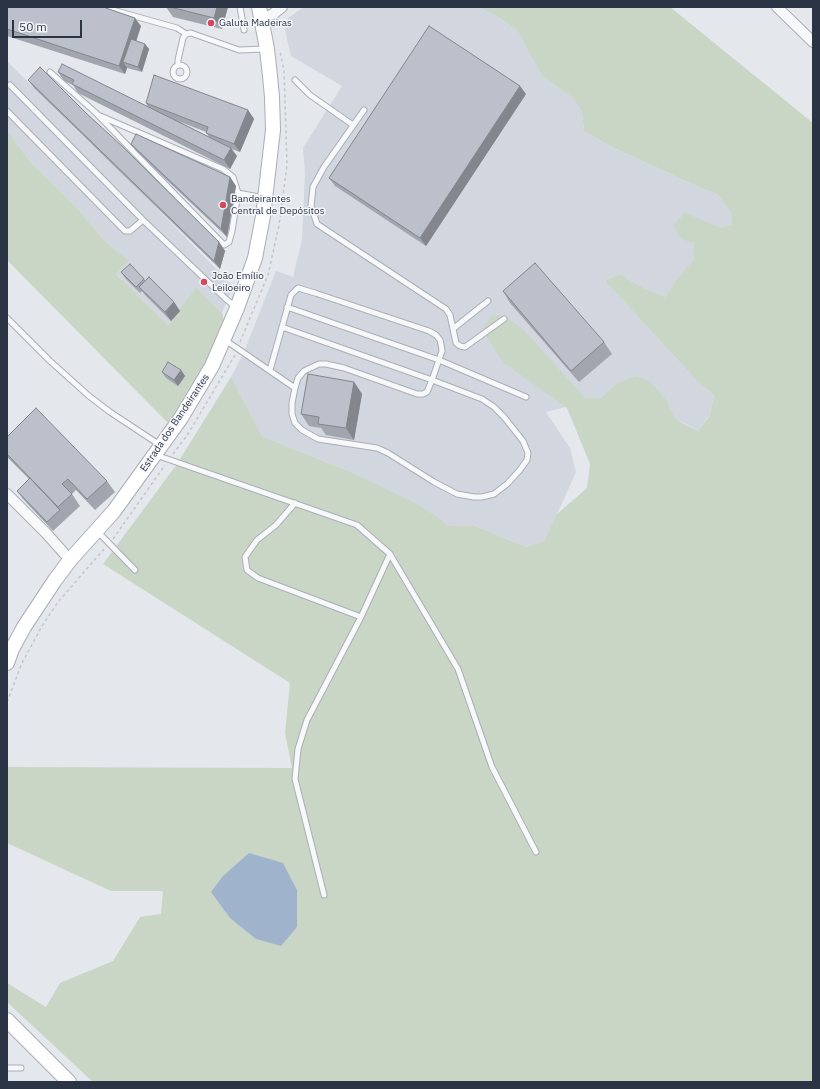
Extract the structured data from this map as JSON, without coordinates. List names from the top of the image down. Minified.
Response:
{"streets":{"main road":["Estrada dos Bandeirantes"]},"places":["Galuta Madeiras","Bandeirantes Central de Depósitos","João Emílio Leiloeiro"],"scale_bar":"50 m"}
